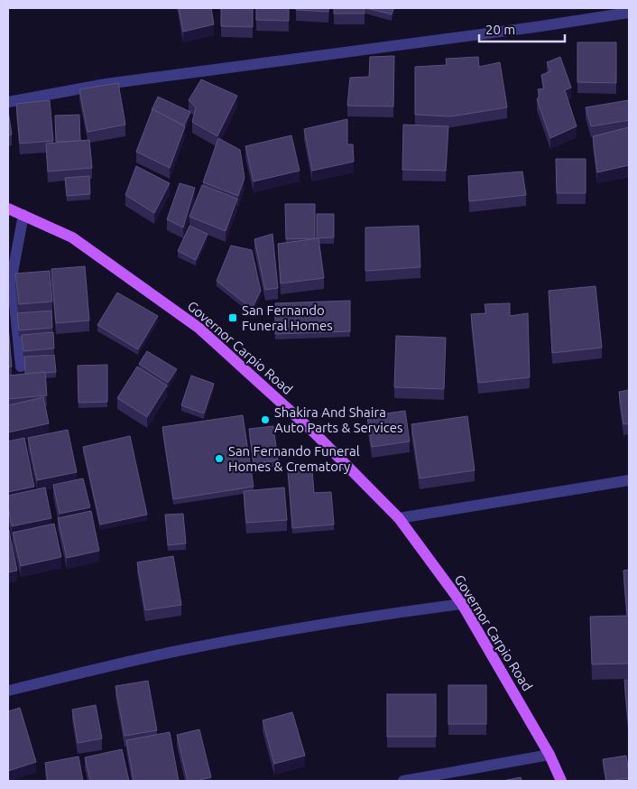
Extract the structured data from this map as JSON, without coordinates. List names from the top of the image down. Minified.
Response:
{"streets":{"main road":["Governor Carpio Road"]},"places":{"transit":["San Fernando Funeral Homes"],"other":["Shakira And Shaira Auto Parts & Services","San Fernando Funeral Homes & Crematory"]},"scale_bar":"20 m"}
